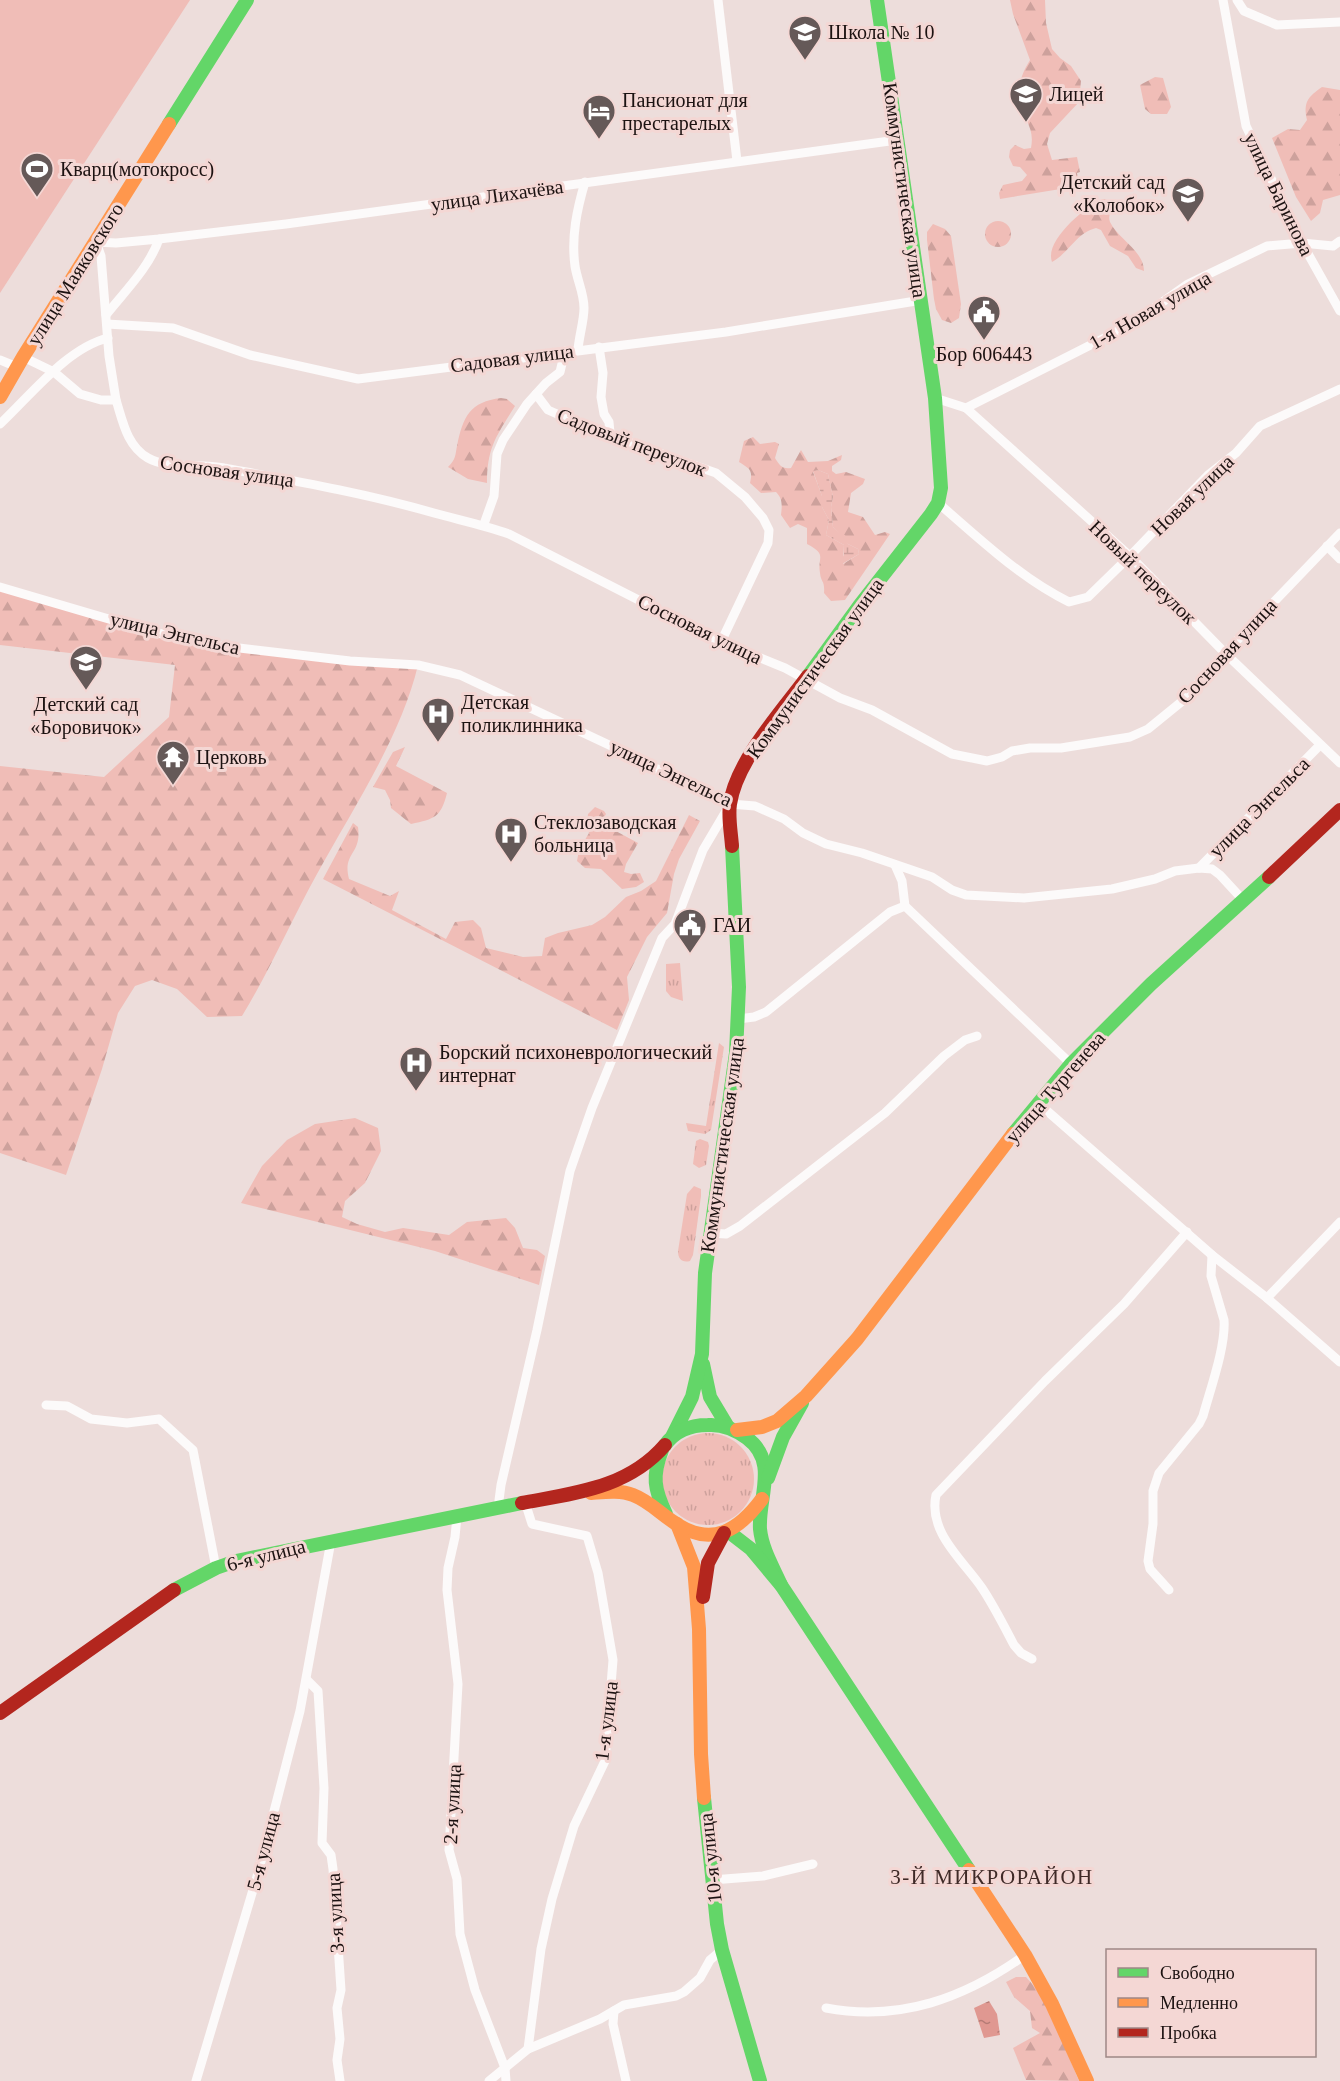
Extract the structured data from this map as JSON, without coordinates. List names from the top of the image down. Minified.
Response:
{"streets":{"street":["Коммунистическая улица","улица Баринова","улица Лихачёва","улица Маяковского","1-я Новая улица","Садовая улица","Садовый переулок","Сосновая улица","Новая улица","Новый переулок","улица Энгельса","улица Тургенева","6-я улица","1-я улица","2-я улица","5-я улица","10-я улица","3-я улица"]},"crossings":[["Коммунистическая улица","улица Лихачёва"],["Коммунистическая улица","Садовая улица"],["Коммунистическая улица","Сосновая улица"],["Коммунистическая улица","Новая улица"],["Коммунистическая улица","Новый переулок"],["Коммунистическая улица","улица Энгельса"],["Коммунистическая улица","улица Тургенева"],["Коммунистическая улица","10-я улица"],["улица Баринова","1-я Новая улица"],["улица Лихачёва","улица Маяковского"],["улица Лихачёва","Сосновая улица"],["улица Маяковского","Сосновая улица"],["1-я Новая улица","Новый переулок"],["Садовая улица","Сосновая улица"],["Садовый переулок","Сосновая улица"],["Сосновая улица","Новый переулок"],["Новая улица","Новый переулок"],["Новый переулок","улица Энгельса"],["улица Энгельса","улица Тургенева"],["улица Тургенева","10-я улица"],["6-я улица","1-я улица"],["6-я улица","2-я улица"],["6-я улица","5-я улица"],["5-я улица","3-я улица"]],"districts":["3-Й МИКРОРАЙОН"],"places":{"school or university":["Школа № 10","Лицей","Детский сад «Колобок»","Детский сад «Боровичок»"],"hotel":["Пансионат для престарелых"],"sports":["Кварц(мотокросс)"],"public building":["Бор 606443","ГАИ"],"hospital":["Детская поликлинника","Стеклозаводская больница","Борский психоневрологический интернат"],"temple":["Церковь"]},"legend":["Свободно","Медленно","Пробка"]}
